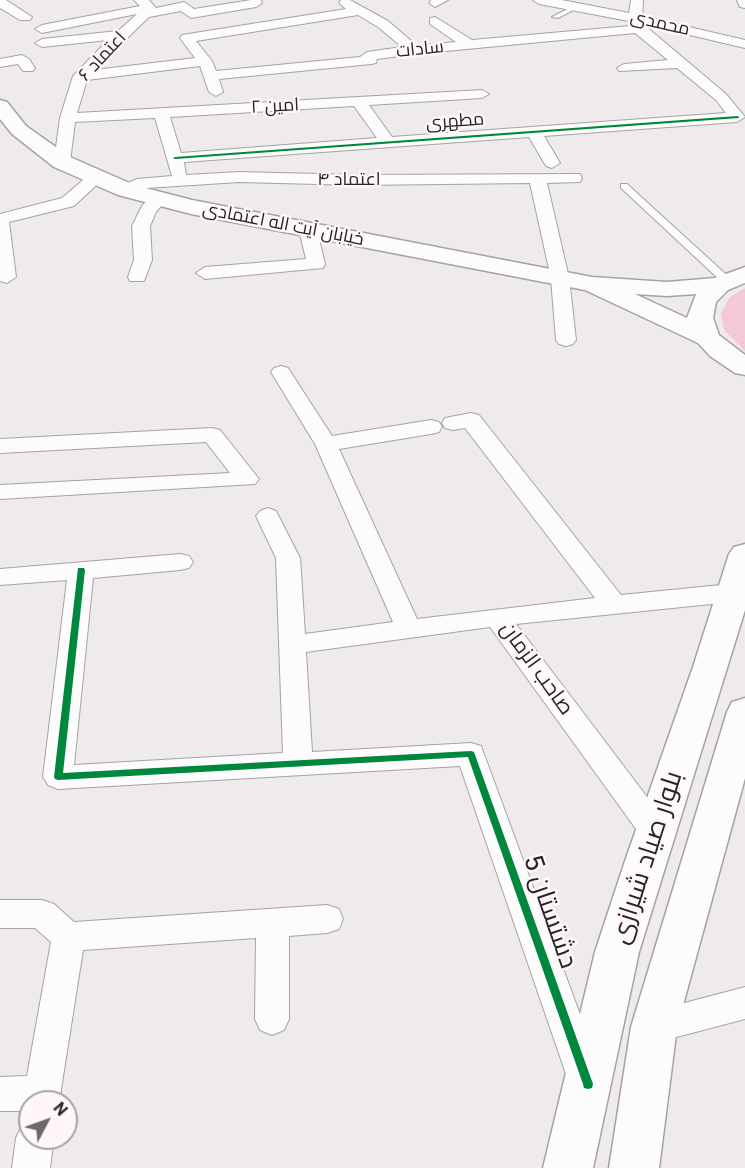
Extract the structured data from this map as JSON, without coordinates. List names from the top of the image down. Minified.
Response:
{"streets":{"main road":["خیابان آیت اله اعتمادی","بلوار صیاد شیرازی"],"street":["محمدی","سادات","اعتماد ۶","امین ۲","مطهری","اعتماد ۴","صاحب الزمان","دشتستان 5"]},"crossings":[["محمدی","سادات"],["محمدی","مطهری"],["سادات","اعتماد ۶"],["سادات","مطهری"],["اعتماد ۶","امین ۲"],["اعتماد ۶","خیابان آیت اله اعتمادی"],["اعتماد ۴","خیابان آیت اله اعتمادی"],["صاحب الزمان","بلوار صیاد شیرازی"],["بلوار صیاد شیرازی","دشتستان 5"]],"north":"top right"}
